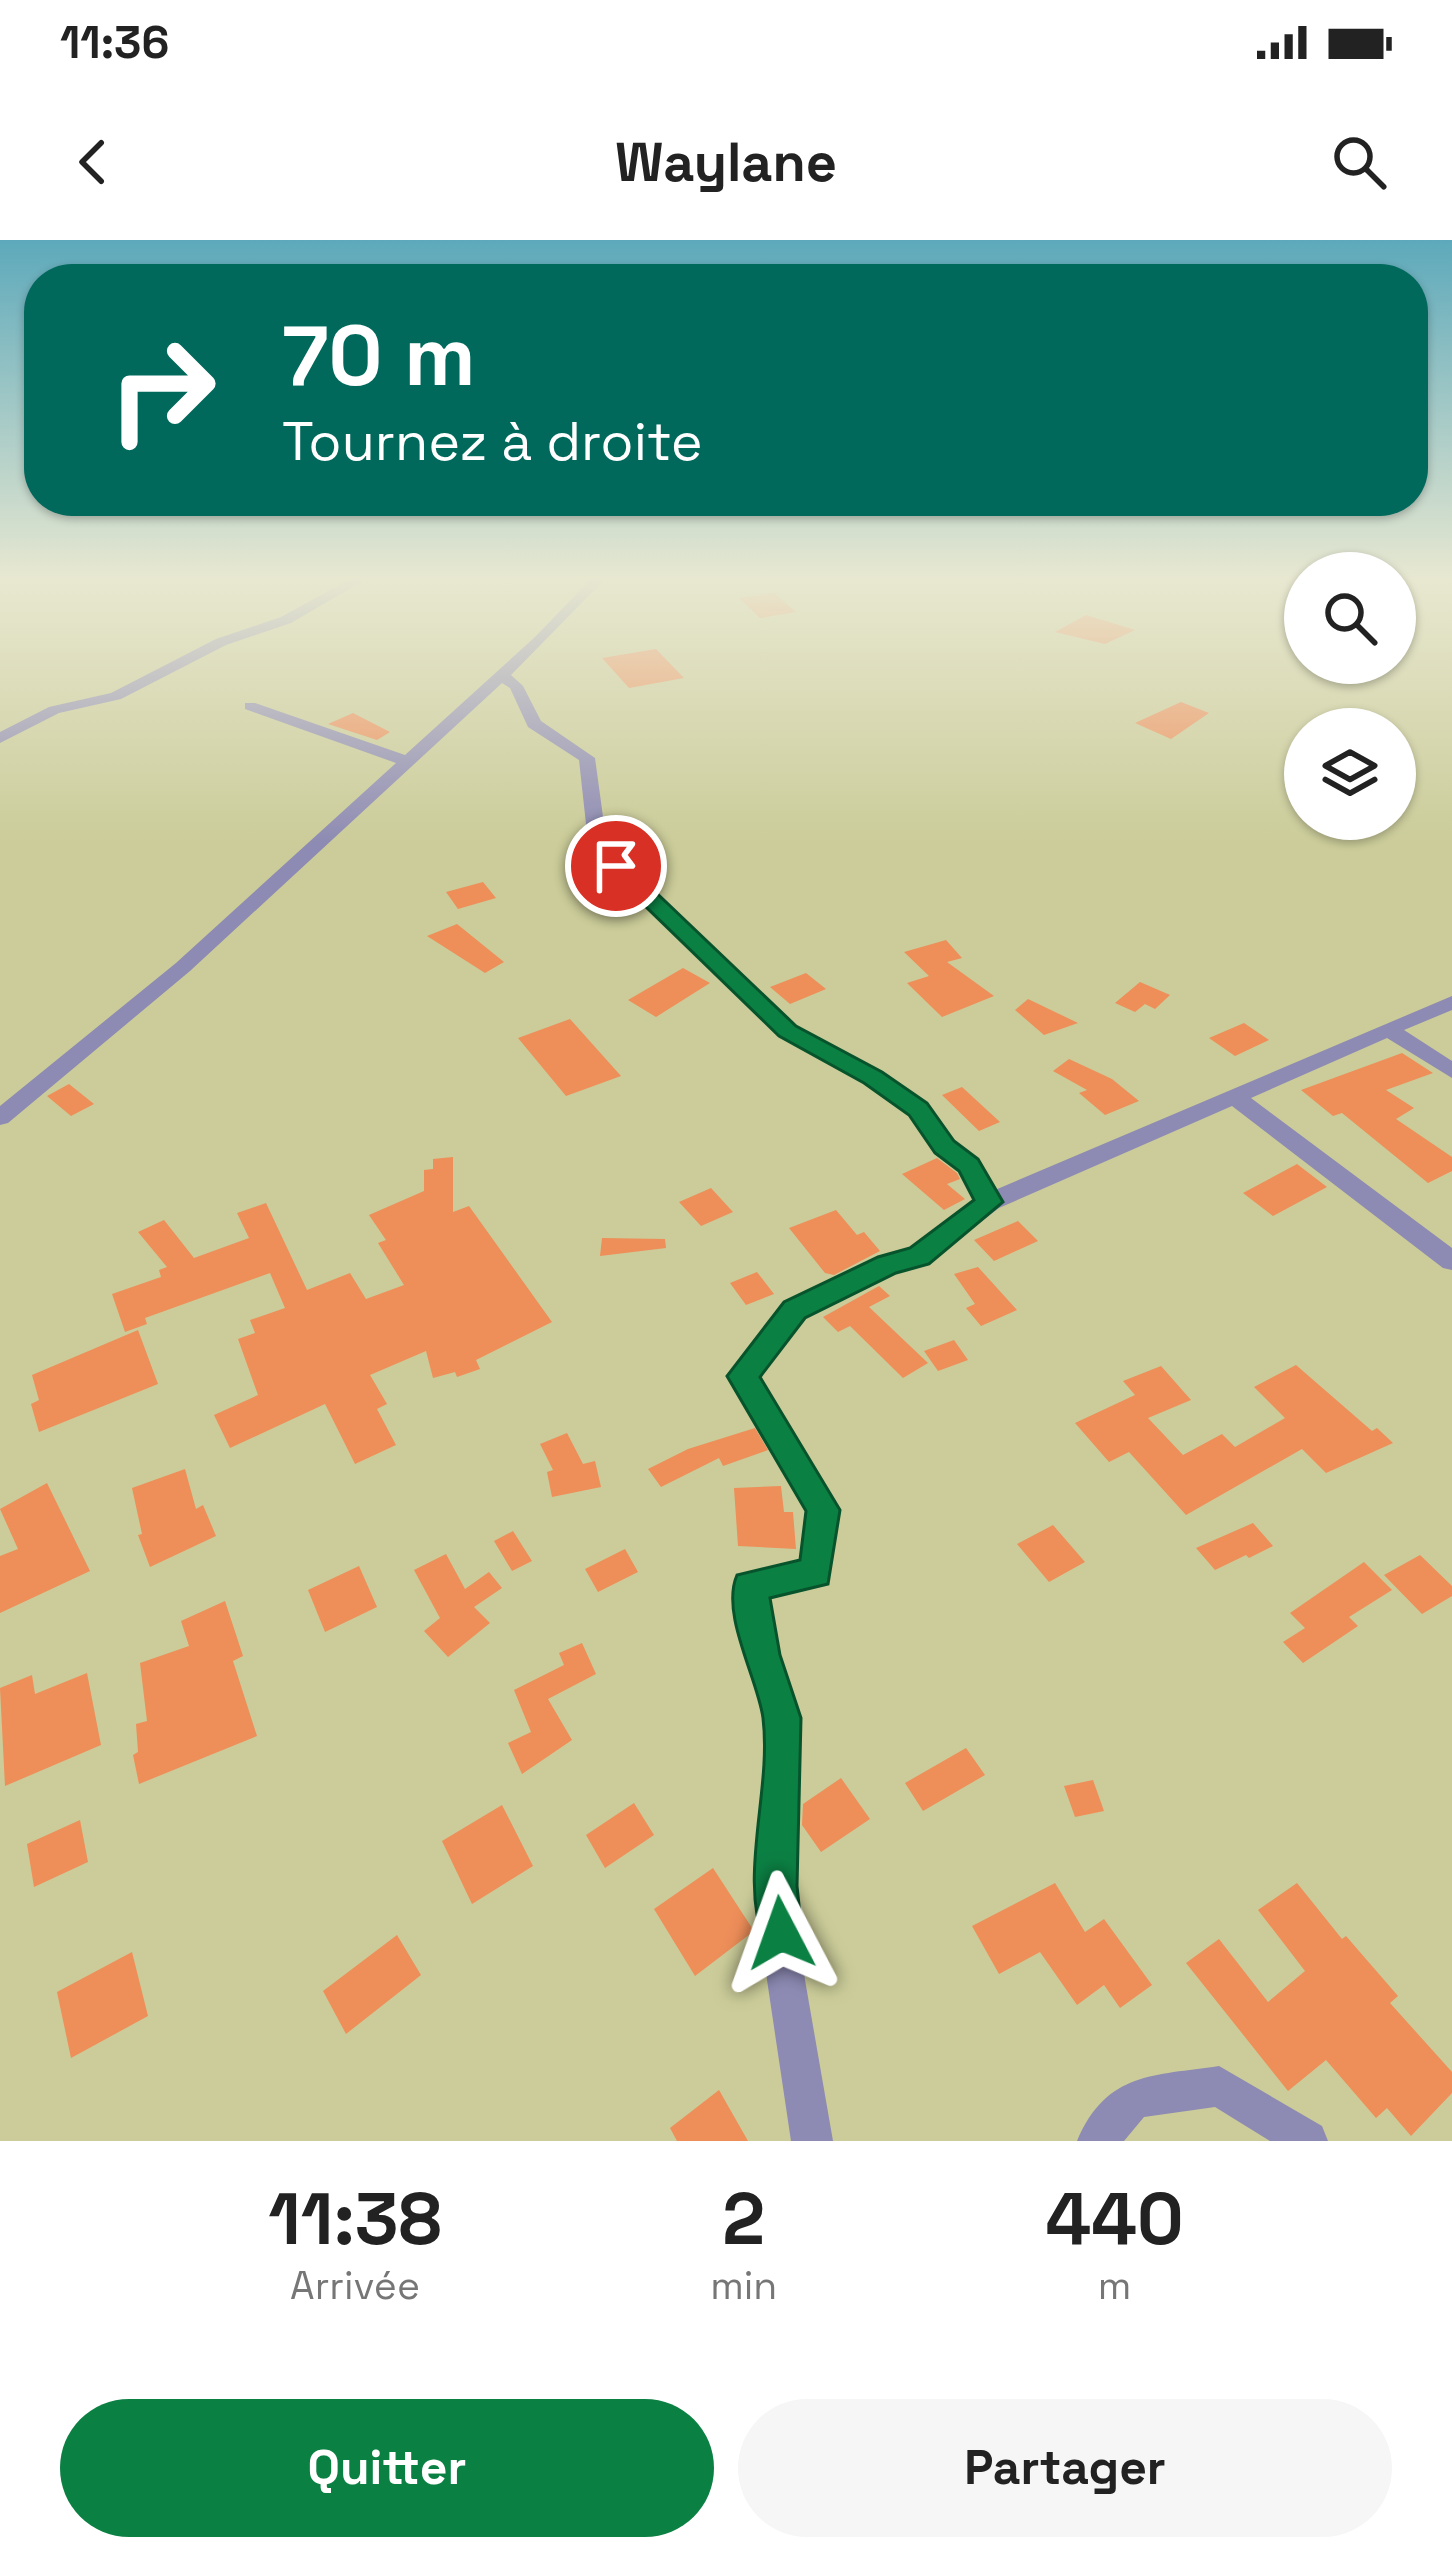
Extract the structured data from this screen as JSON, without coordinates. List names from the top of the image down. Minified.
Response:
{"page":{"status":"11:36","header":"Waylane","turn":["70 m","Tournez à droite"],"eta":["11:38","Arrivée","2","min","440","m"],"buttons":["Quitter","Partager"]}}
